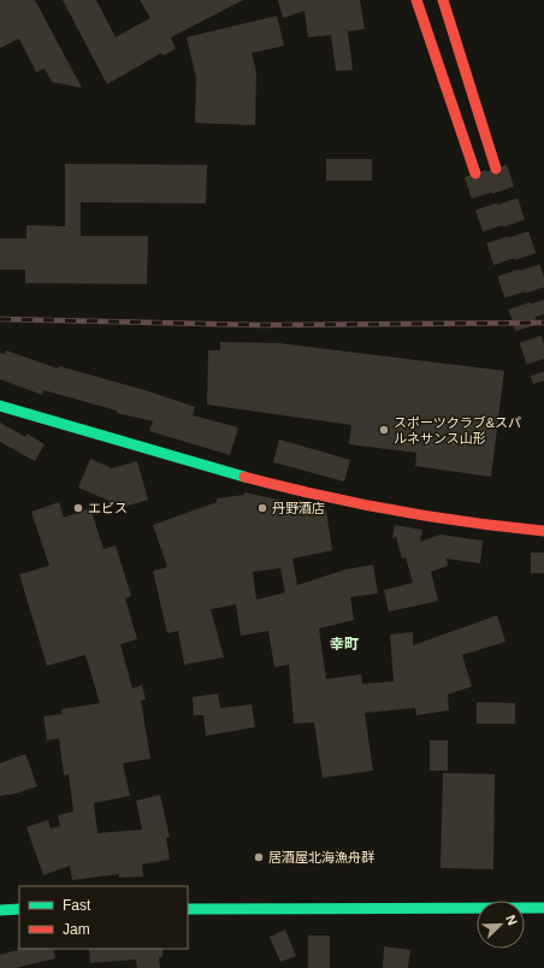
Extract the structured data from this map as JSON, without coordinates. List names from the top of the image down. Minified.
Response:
{"districts":["幸町"],"places":["スポーツクラブ&スパ ルネサンス山形","エビス","丹野酒店","居酒屋北海漁舟群"],"legend":["Fast","Jam"],"north":"top right"}
